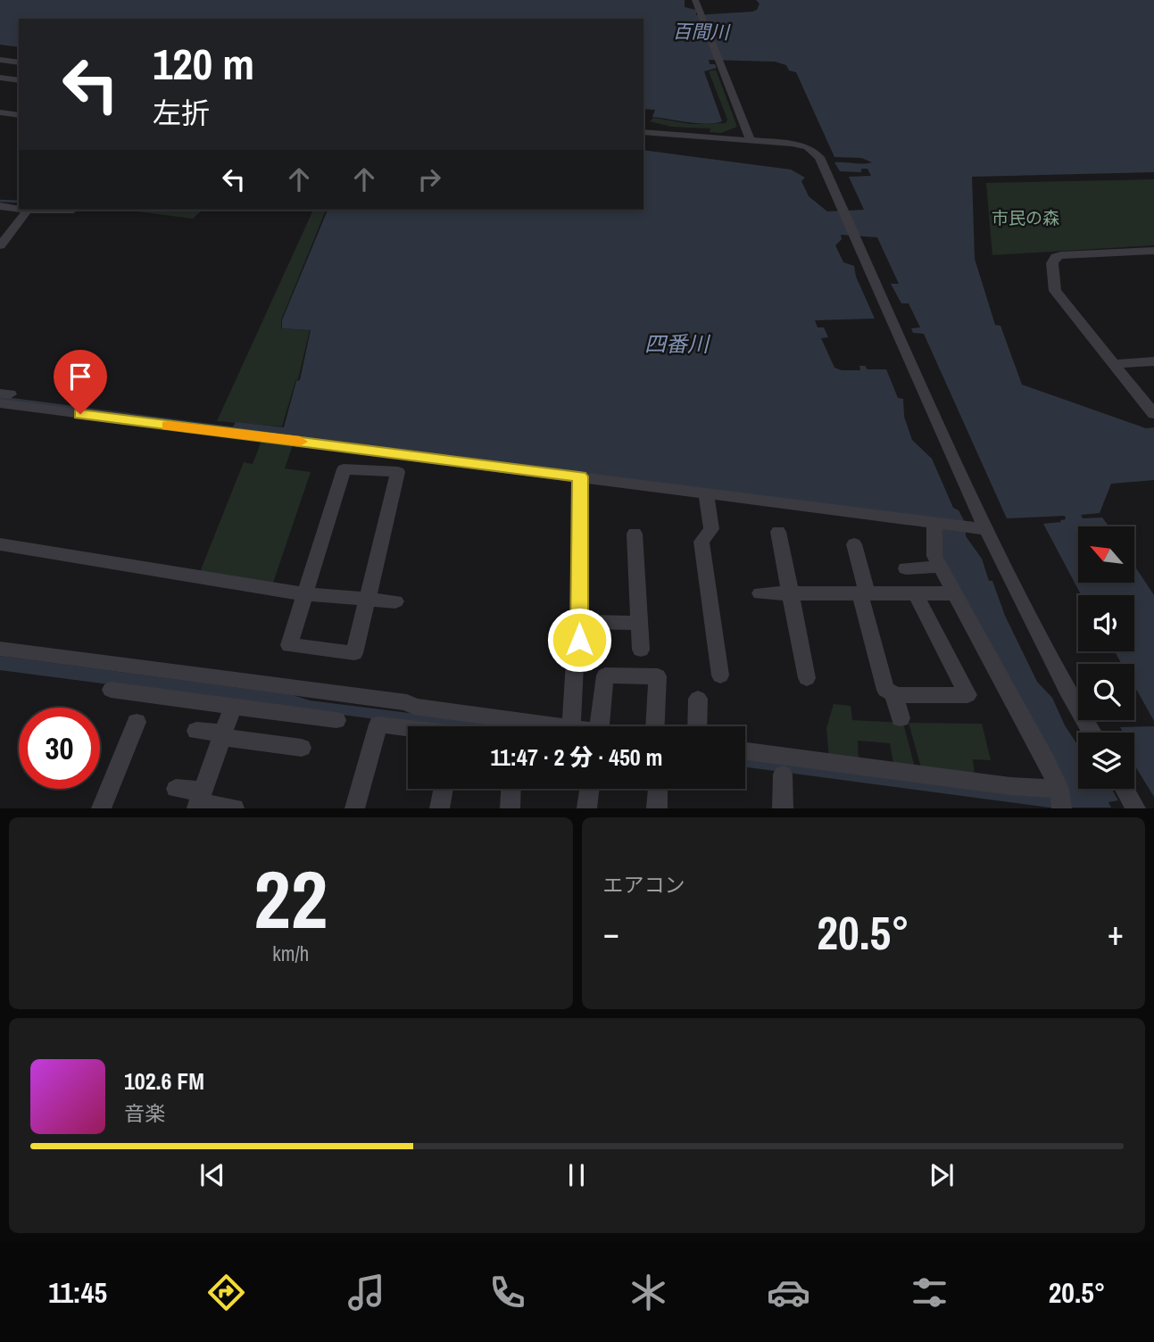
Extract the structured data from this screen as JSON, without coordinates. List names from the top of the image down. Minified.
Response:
{"water":["百間川","四番川"],"parks":["市民の森"],"north":"top left","page":{"turn":["120 m","左折"],"limit":"30","trip":"11:47 · 2 分 · 450 m","tile":[["22","km/h"],"エアコン"],"heat":["−","20.5°","+"],"song":["102.6 FM","音楽"],"tabs":["11:45","20.5°"]}}
